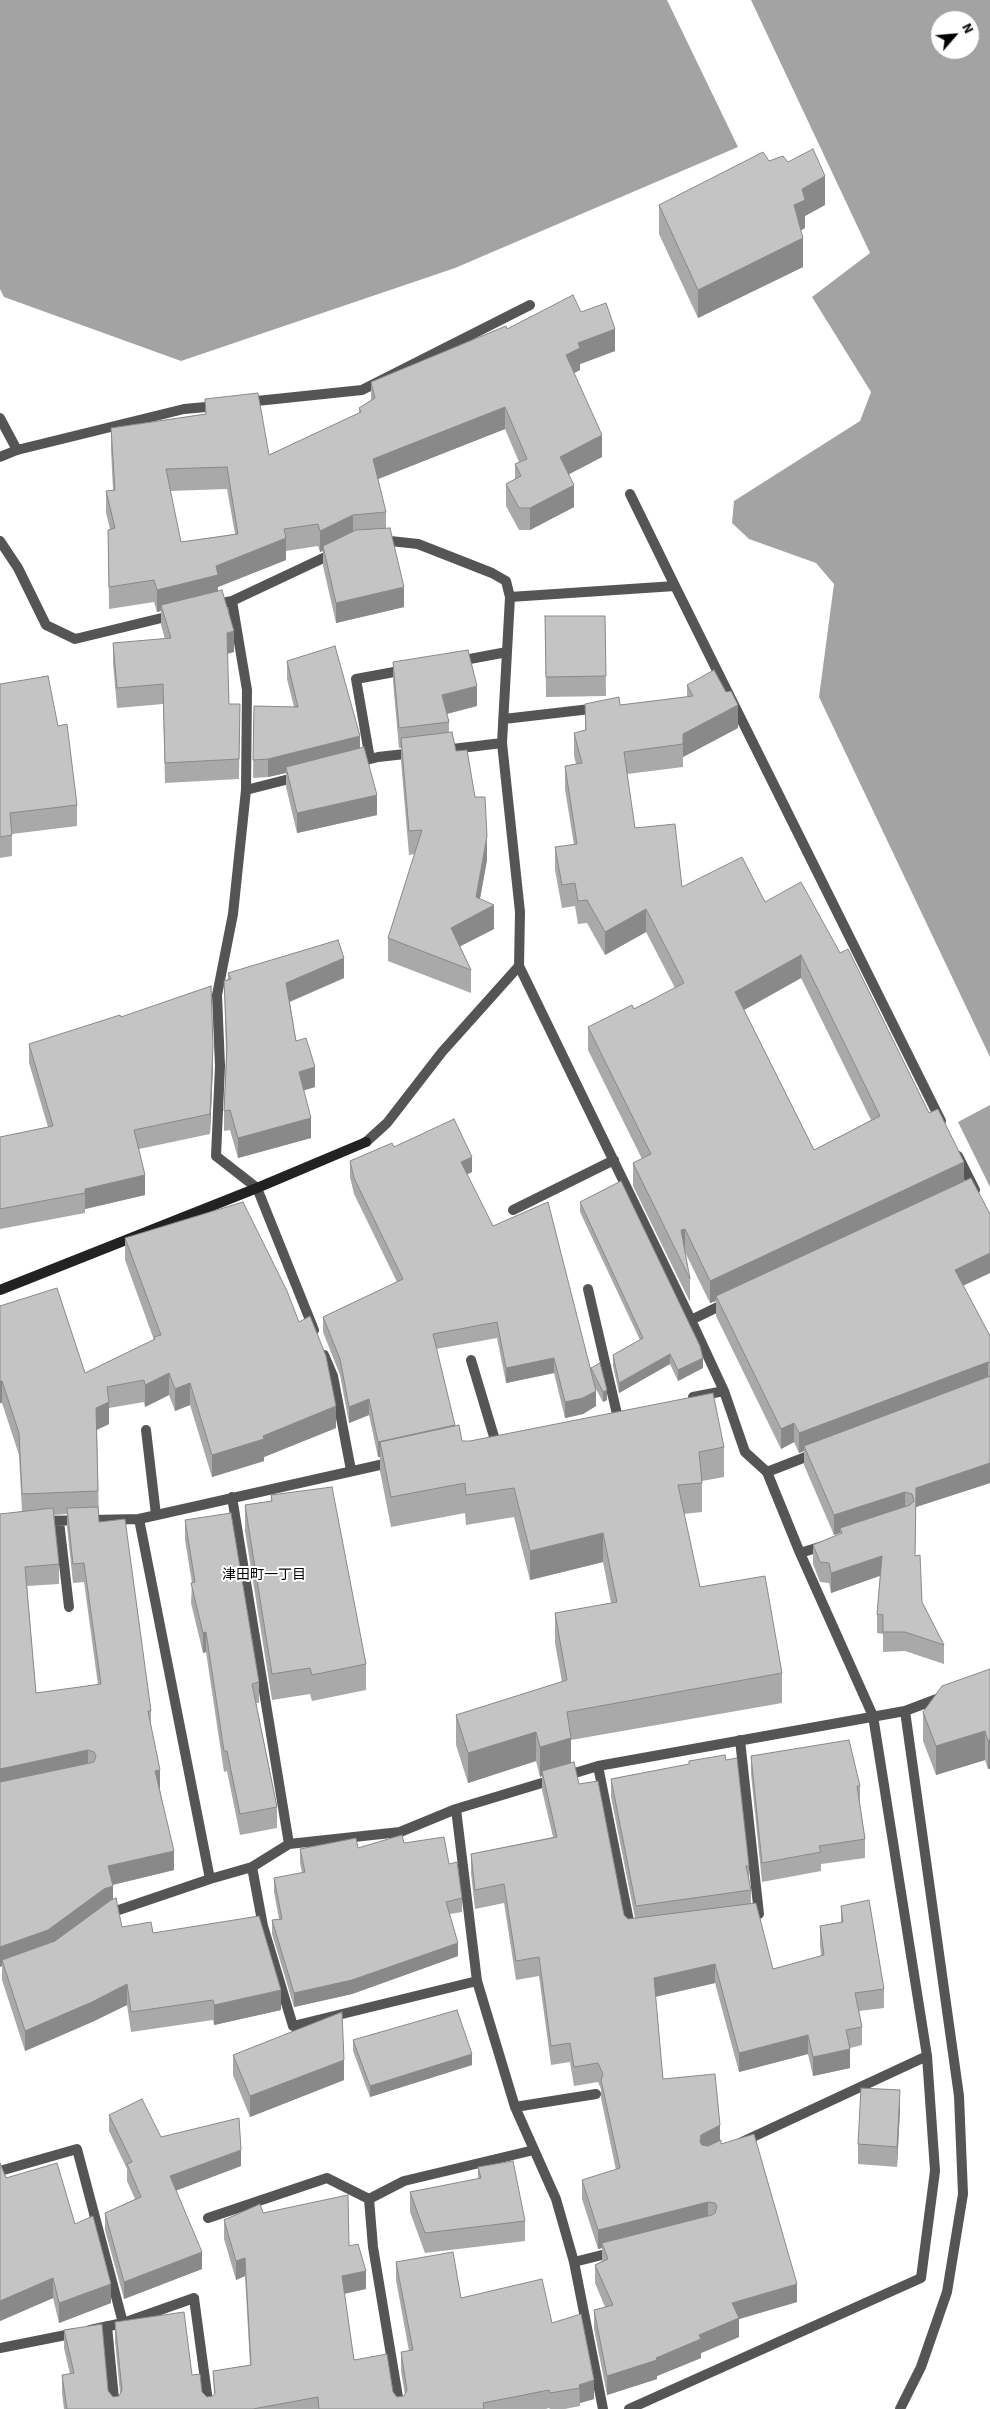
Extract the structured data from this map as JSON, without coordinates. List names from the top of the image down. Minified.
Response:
{"districts":["津田町一丁目"],"north":"top right"}
